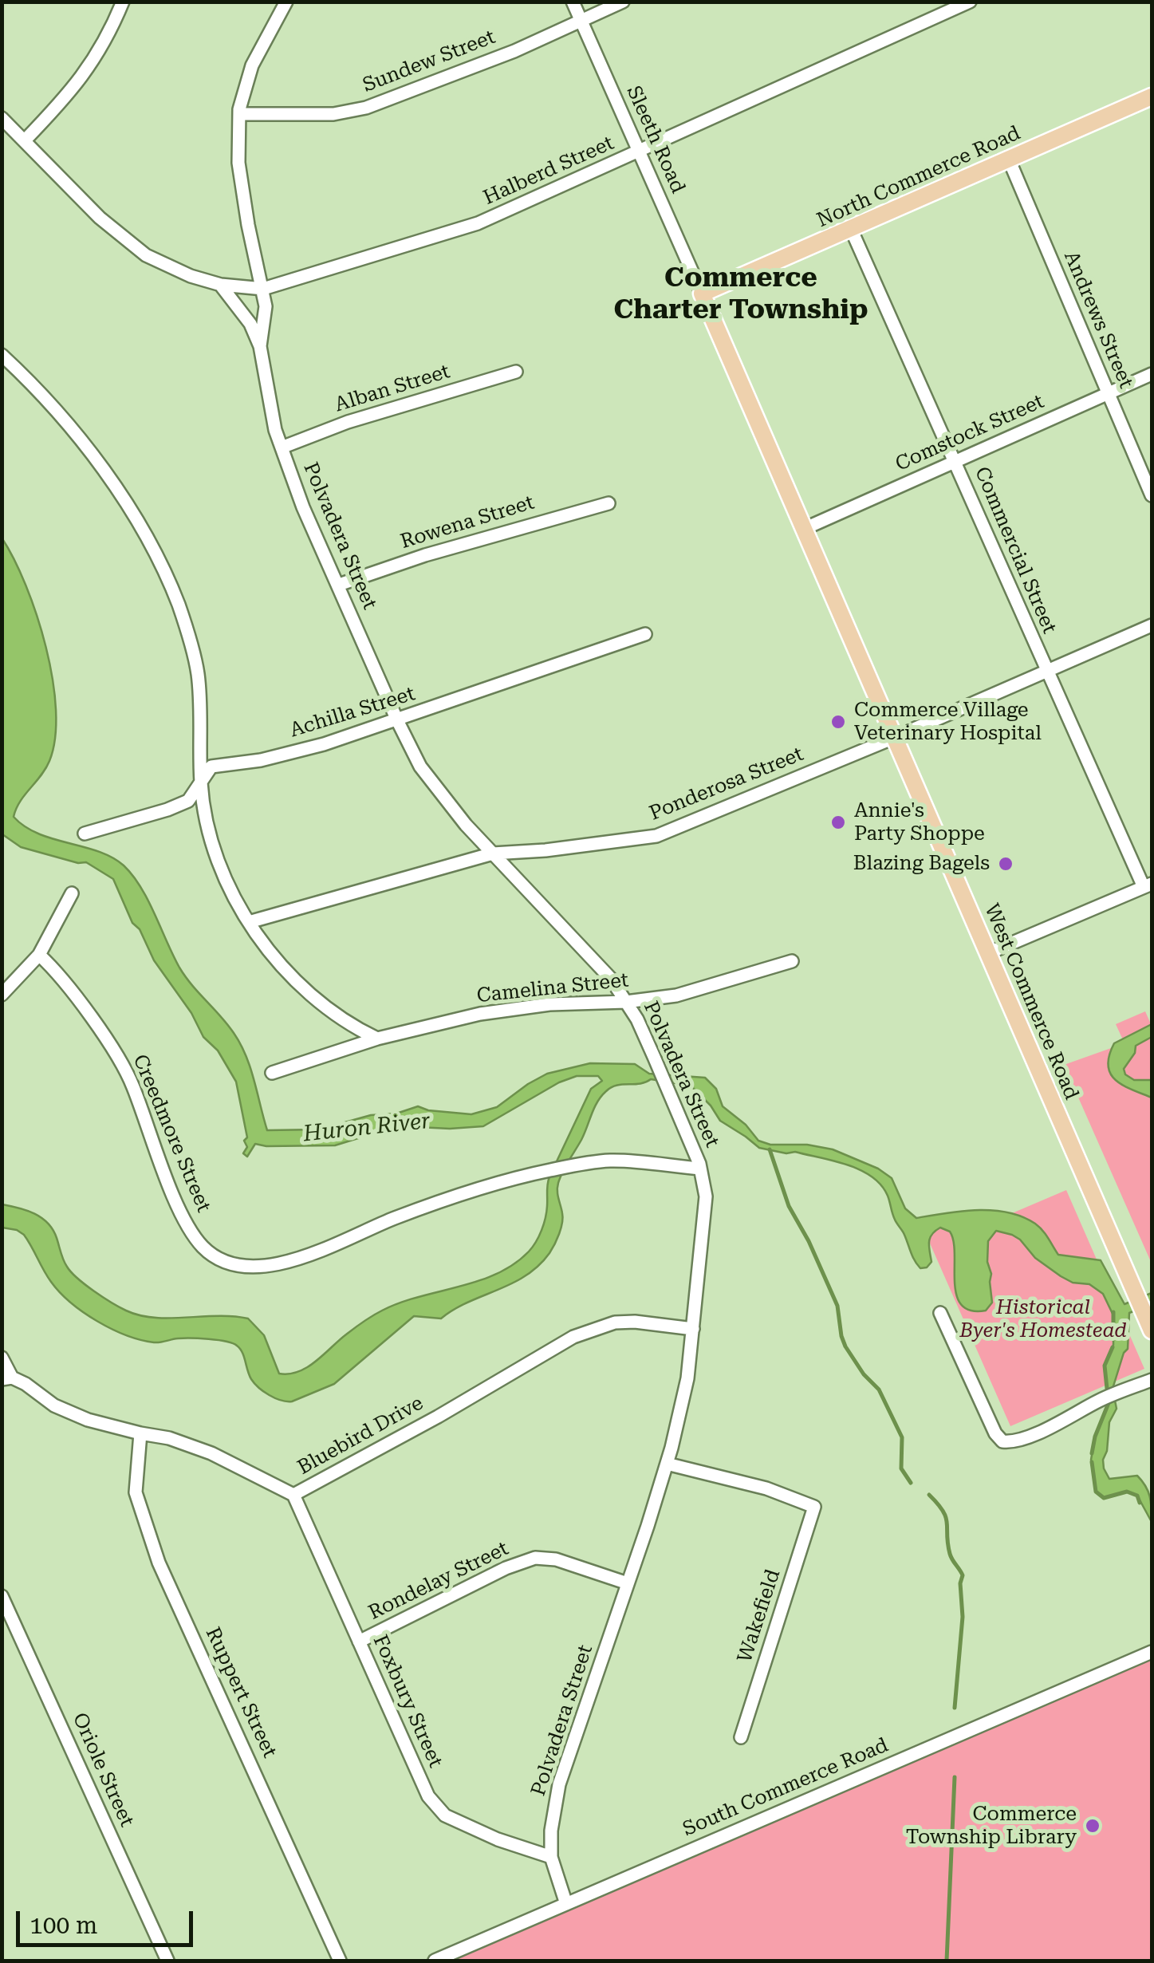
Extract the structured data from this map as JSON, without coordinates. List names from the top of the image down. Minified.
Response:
{"streets":{"main road":["North Commerce Road","West Commerce Road"],"street":["Sundew Street","Sleeth Road","Halberd Street","Andrews Street","Alban Street","Comstock Street","Rowena Street","Polvadera Street","Commercial Street","Achilla Street","Ponderosa Street","Camelina Street","Creedmore Street","Bluebird Drive","Rondelay Street","Wakefield","Ruppert Street","Foxbury Street","Oriole Street","South Commerce Road"]},"crossings":[["Sundew Street","Sleeth Road"],["Sundew Street","Polvadera Street"],["Sleeth Road","Halberd Street"],["Sleeth Road","North Commerce Road"],["Sleeth Road","West Commerce Road"],["Halberd Street","Polvadera Street"],["North Commerce Road","Andrews Street"],["North Commerce Road","Commercial Street"],["North Commerce Road","West Commerce Road"],["Andrews Street","Comstock Street"],["Alban Street","Polvadera Street"],["Comstock Street","Commercial Street"],["Comstock Street","West Commerce Road"],["Rowena Street","Polvadera Street"],["Polvadera Street","Achilla Street"],["Polvadera Street","Ponderosa Street"],["Polvadera Street","Camelina Street"],["Polvadera Street","Creedmore Street"],["Polvadera Street","Bluebird Drive"],["Polvadera Street","Rondelay Street"],["Polvadera Street","Wakefield"],["Polvadera Street","Foxbury Street"],["Polvadera Street","South Commerce Road"],["Commercial Street","Ponderosa Street"],["Ponderosa Street","West Commerce Road"],["Bluebird Drive","Ruppert Street"],["Bluebird Drive","Foxbury Street"],["Rondelay Street","Foxbury Street"]],"districts":["Commerce Charter Township"],"water":["Huron River"],"parks":["Historical Byer's Homestead"],"places":["Commerce Village Veterinary Hospital","Annie's Party Shoppe","Blazing Bagels","Commerce Township Library"],"scale_bar":"100 m"}
